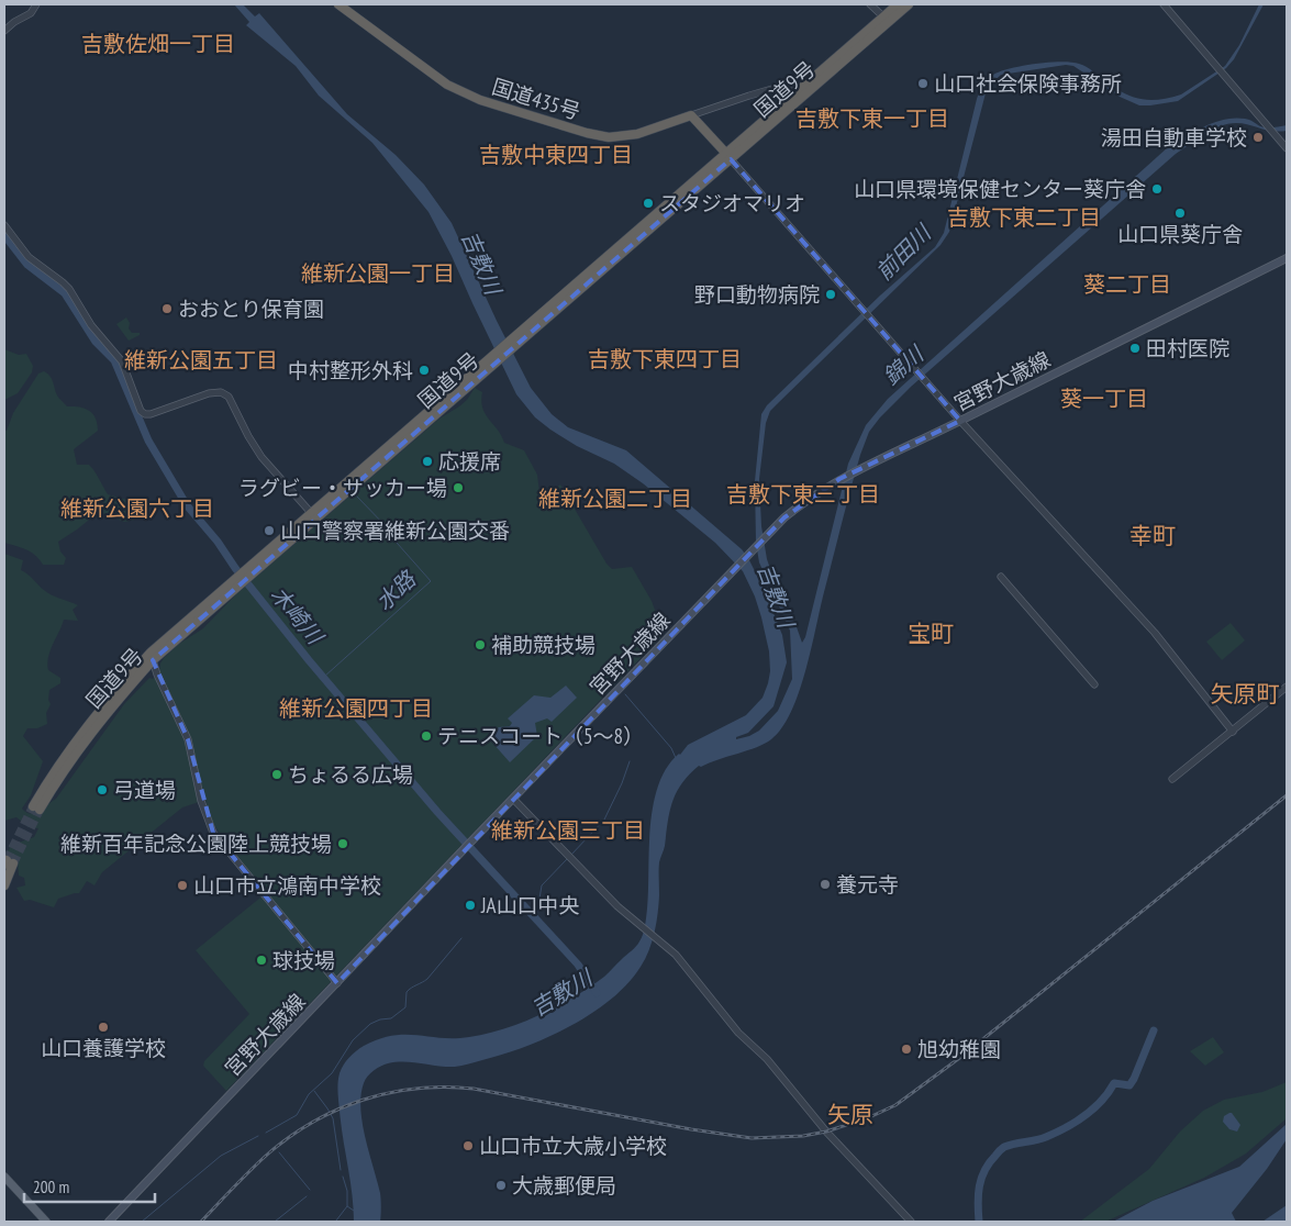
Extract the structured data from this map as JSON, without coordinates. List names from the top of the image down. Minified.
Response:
{"streets":{"highway":["国道9号","国道435号"],"main road":["宮野大歳線"]},"districts":["吉敷佐畑一丁目","吉敷下東一丁目","吉敷中東四丁目","吉敷下東二丁目","維新公園一丁目","葵二丁目","吉敷下東四丁目","維新公園五丁目","葵一丁目","吉敷下東三丁目","維新公園二丁目","維新公園六丁目","幸町","宝町","矢原町","維新公園四丁目","維新公園三丁目","矢原"],"water":["前田川","吉敷川","錦川","水路","木崎川"],"places":["山口社会保険事務所","湯田自動車学校","山口県環境保健センター葵庁舎","スタジオマリオ","山口県葵庁舎","野口動物病院","おおとり保育園","田村医院","中村整形外科","応援席","ラグビー・サッカー場","山口警察署維新公園交番","補助競技場","テニスコート（5～8）","ちょるる広場","弓道場","維新百年記念公園陸上競技場","養元寺","山口市立鴻南中学校","JA山口中央","球技場","山口養護学校","旭幼稚園","山口市立大歳小学校","大歳郵便局"],"scale_bar":"200 m"}
